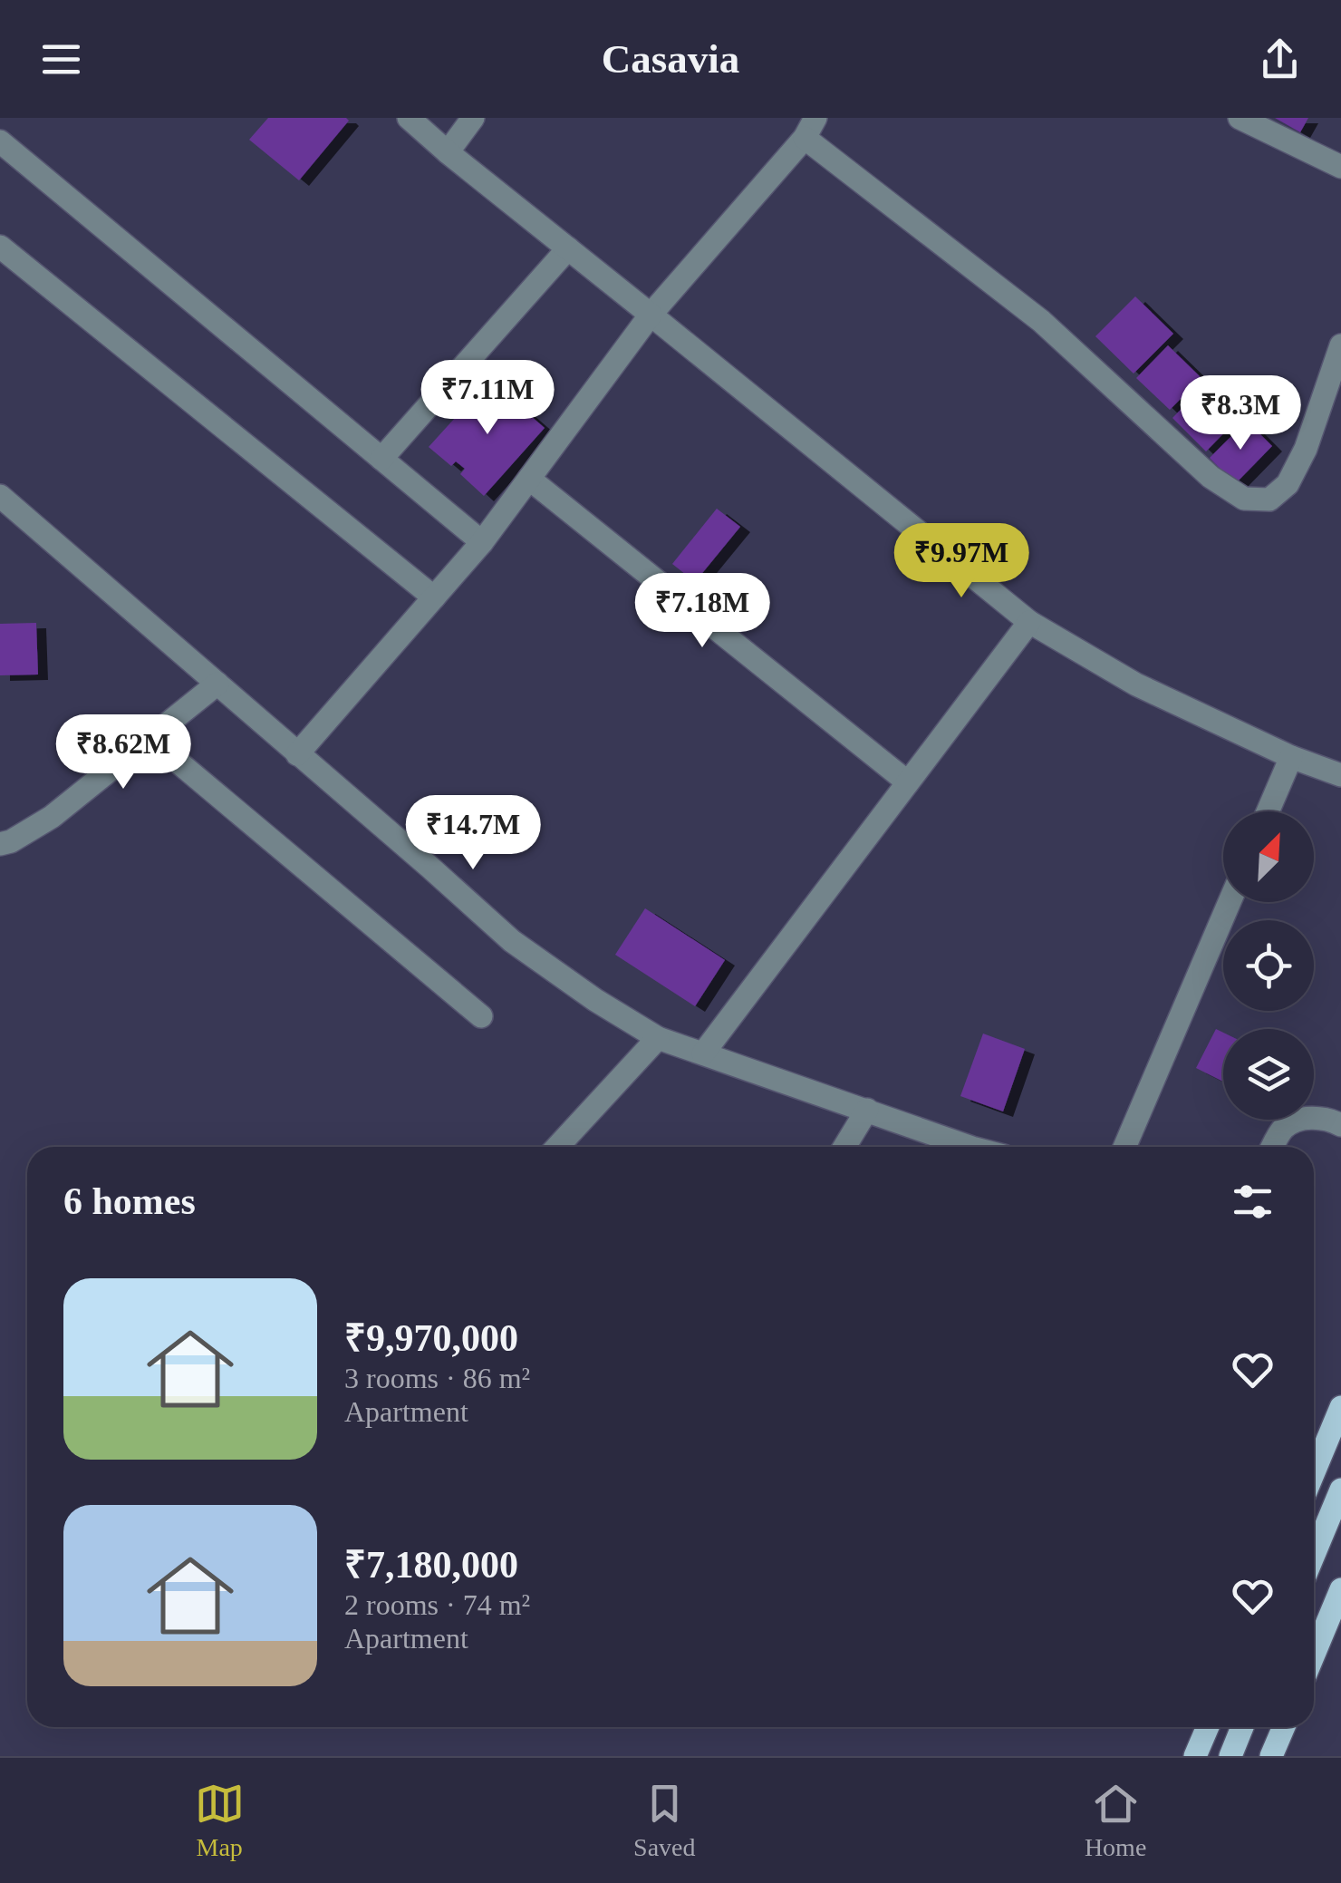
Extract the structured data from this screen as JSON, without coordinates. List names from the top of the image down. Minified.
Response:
{"north":"top right","page":{"header":"Casavia","price":["₹7.11M","₹8.3M","₹9.97M","₹7.18M","₹8.62M","₹14.7M"],"heading":"6 homes","list":[{"name":"₹9,970,000","note":"3 rooms · 86 m² · Apartment"},{"name":"₹7,180,000","note":"2 rooms · 74 m² · Apartment"}],"tabs":["Map","Saved","Home"]}}
